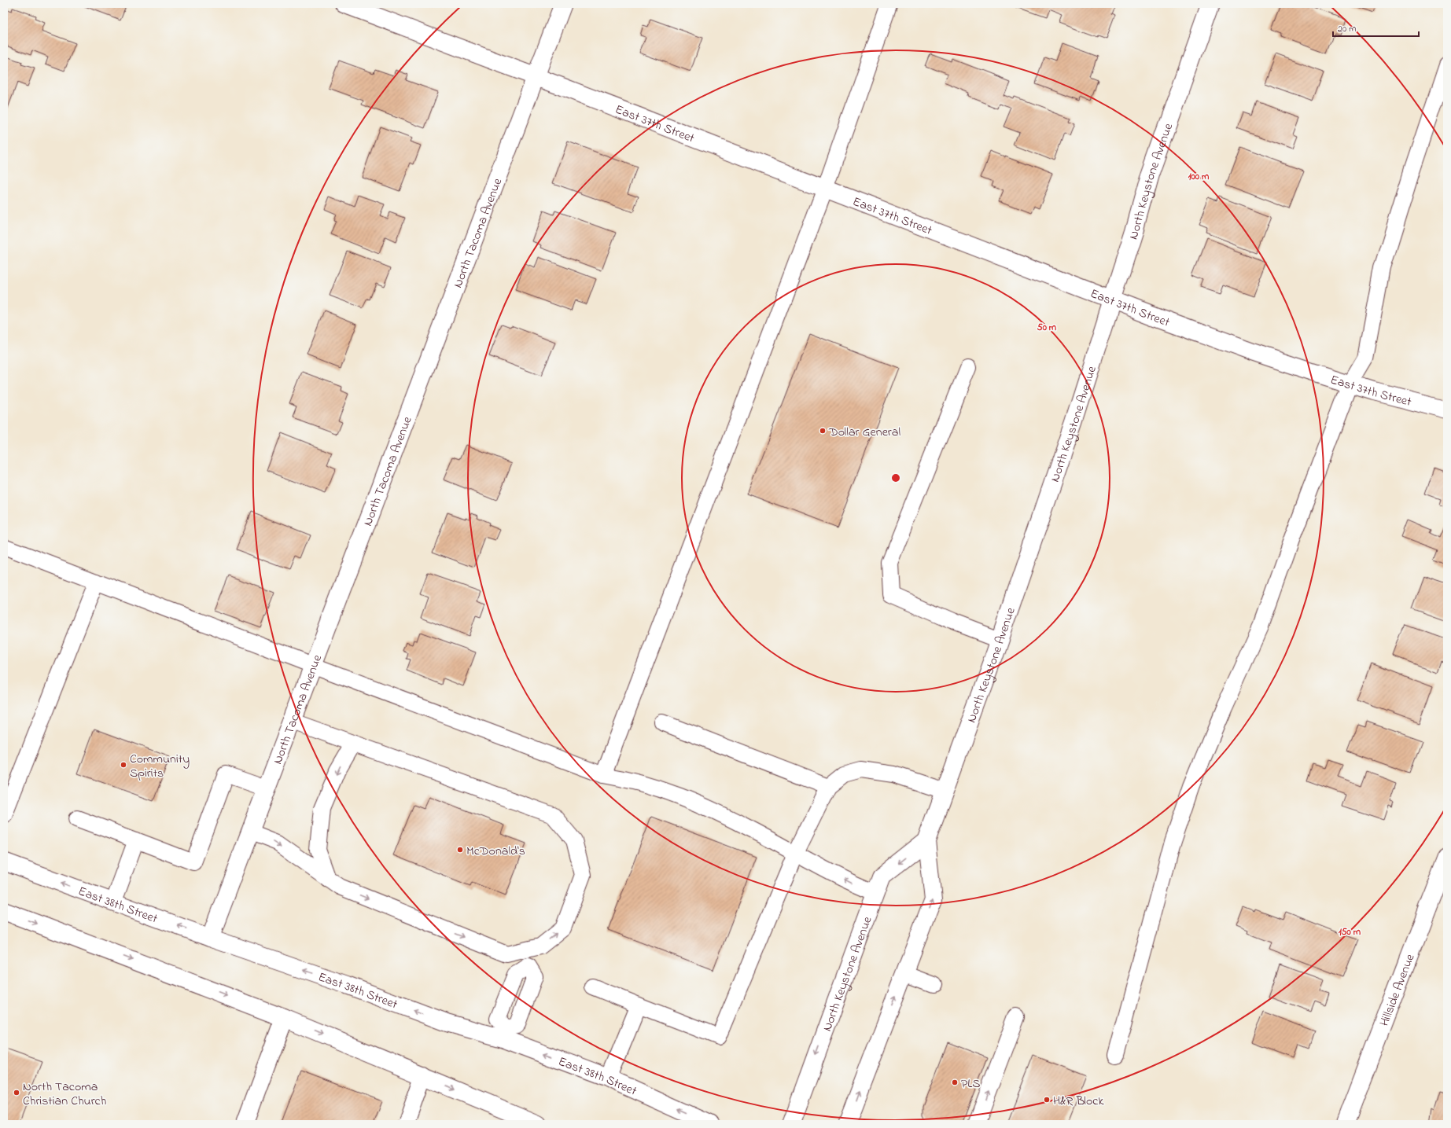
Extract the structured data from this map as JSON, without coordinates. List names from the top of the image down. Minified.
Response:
{"streets":{"main road":["East 37th Street","North Keystone Avenue","North Tacoma Avenue","East 38th Street","Hillside Avenue"]},"crossings":[["East 37th Street","North Keystone Avenue"],["East 37th Street","North Tacoma Avenue"],["North Tacoma Avenue","East 38th Street"]],"places":["Dollar General","Community Spirits","McDonald's","PLS","North Tacoma Christian Church","H&R Block"],"scale_bar":"20 m","rings":["100 m","50 m","150 m"]}
